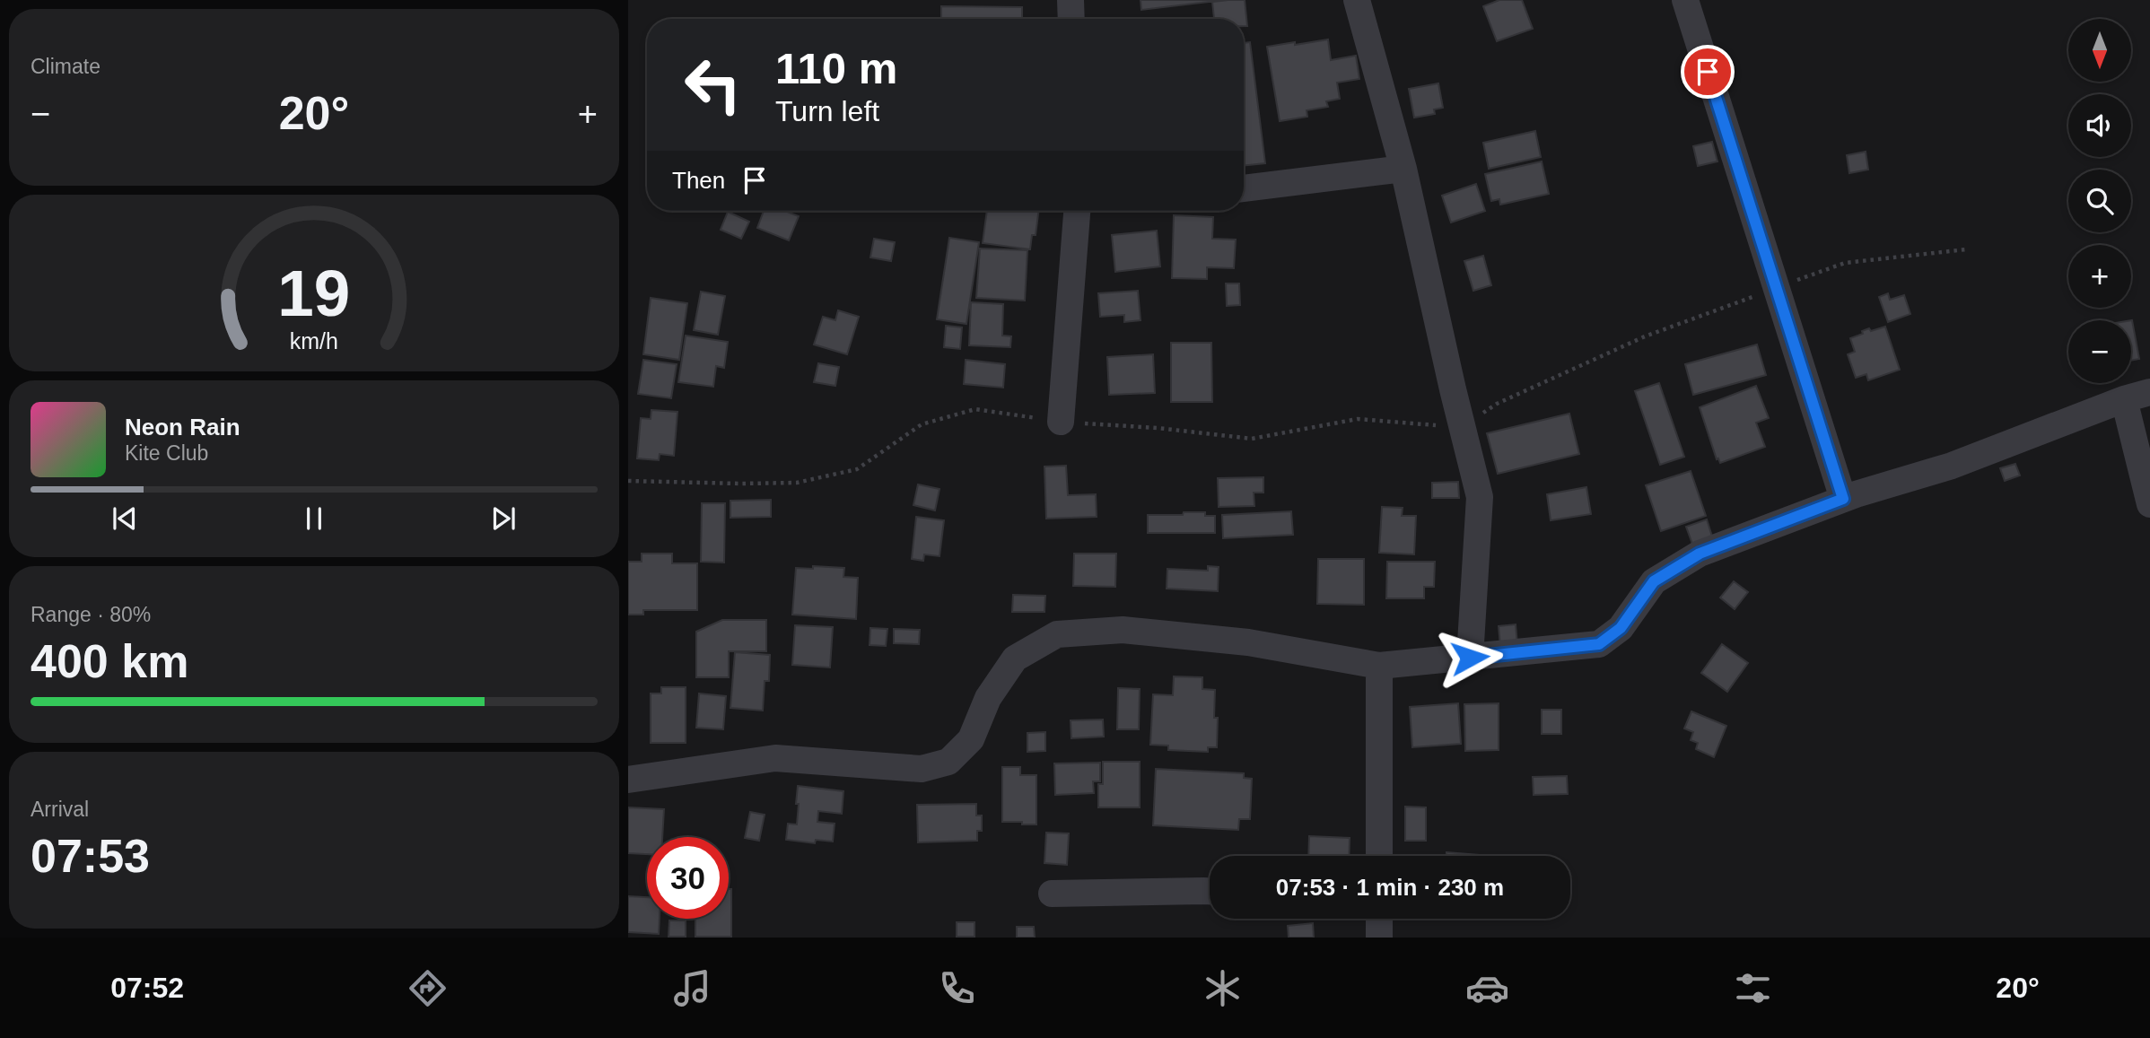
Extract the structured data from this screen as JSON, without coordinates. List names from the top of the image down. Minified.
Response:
{"north":"bottom","page":{"tile":["Climate",["Range · 80%","400 km"],["Arrival","07:53"]],"map_buttons":["+","−"],"turn":["110 m","Turn left"],"heat":["−","20°","+"],"then":"Then","song":["Neon Rain","Kite Club"],"limit":"30","trip":"07:53 · 1 min · 230 m","tabs":["07:52","20°"],"gauge":["19","km/h"]}}
